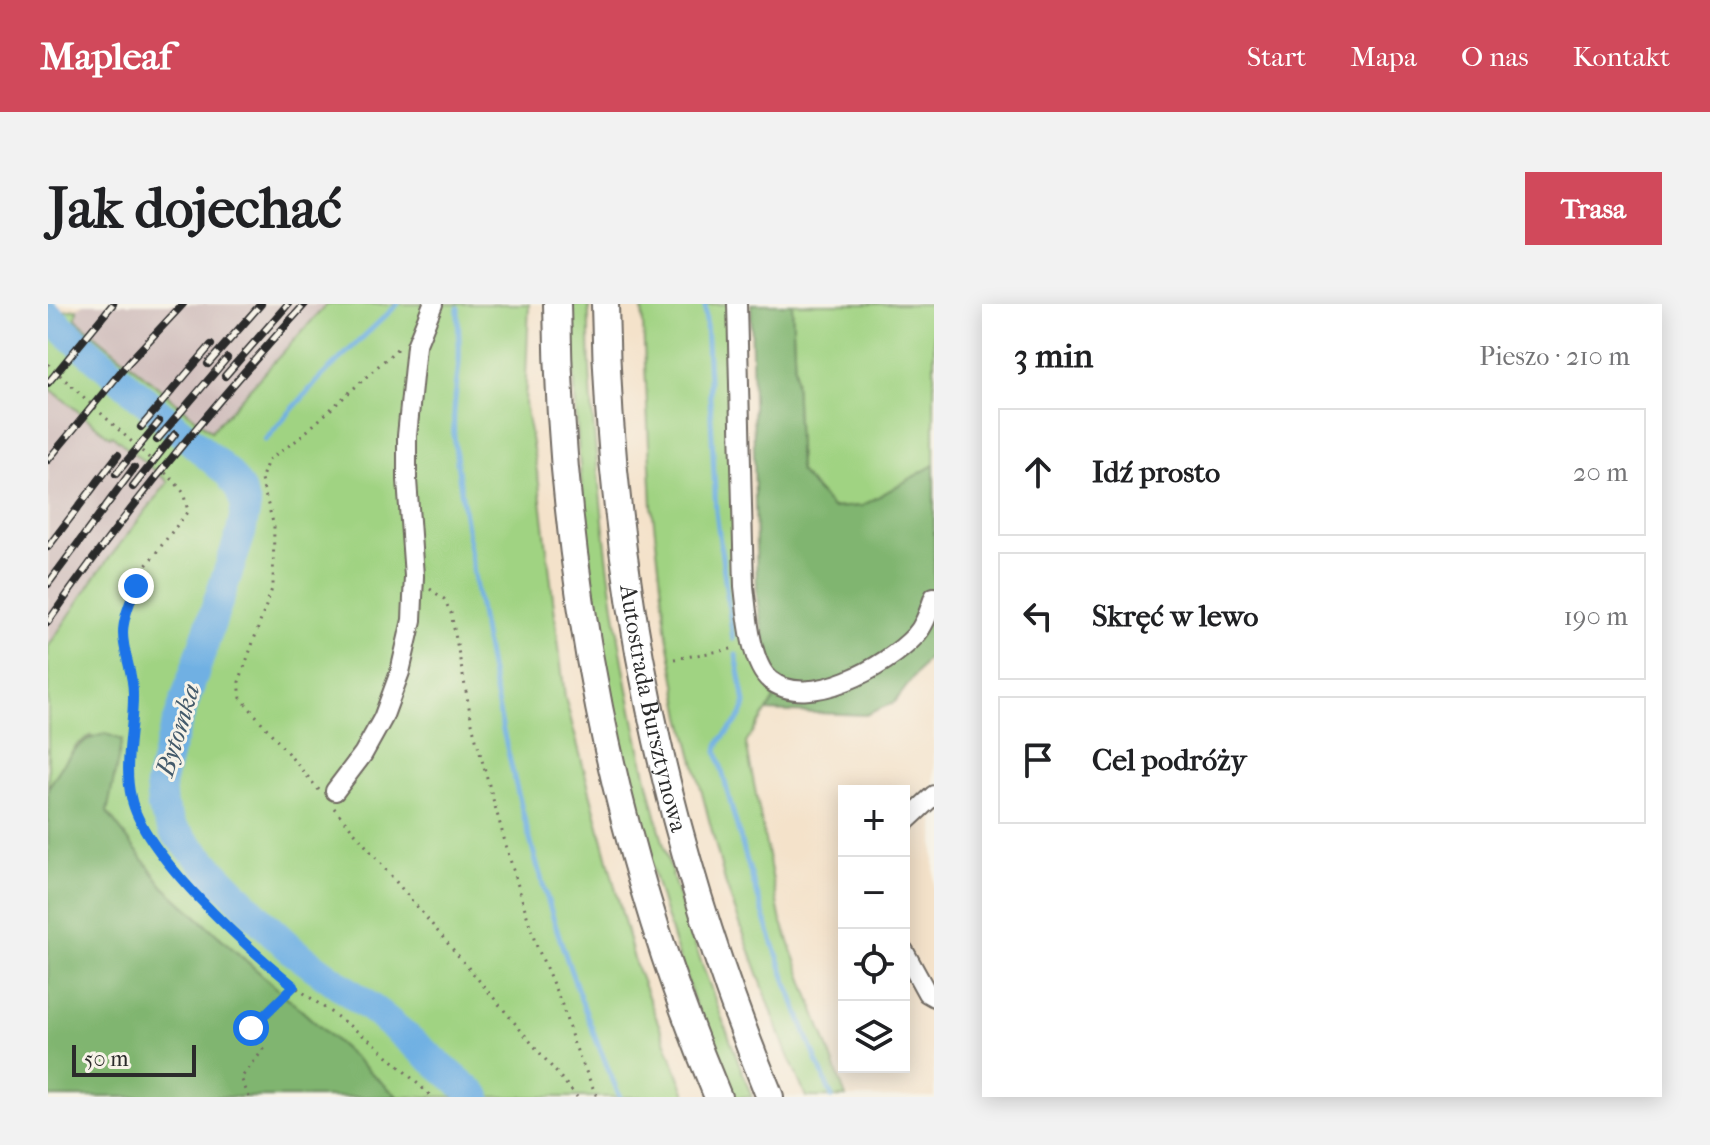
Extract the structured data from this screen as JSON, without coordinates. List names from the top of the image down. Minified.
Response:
{"streets":{"highway":["Autostrada Bursztynowa"]},"water":["Bytomka"],"scale_bar":"50 m","page":{"header":"Mapleaf","nav":["Start","Mapa","O nas","Kontakt"],"buttons":"Trasa","title":"Jak dojechać","heading":["3 min","Pieszo · 210 m"],"list":[["Idź prosto","20 m"],["Skręć w lewo","190 m"],"Cel podróży"],"map_buttons":["+","−"],"scale":"50 m"}}
